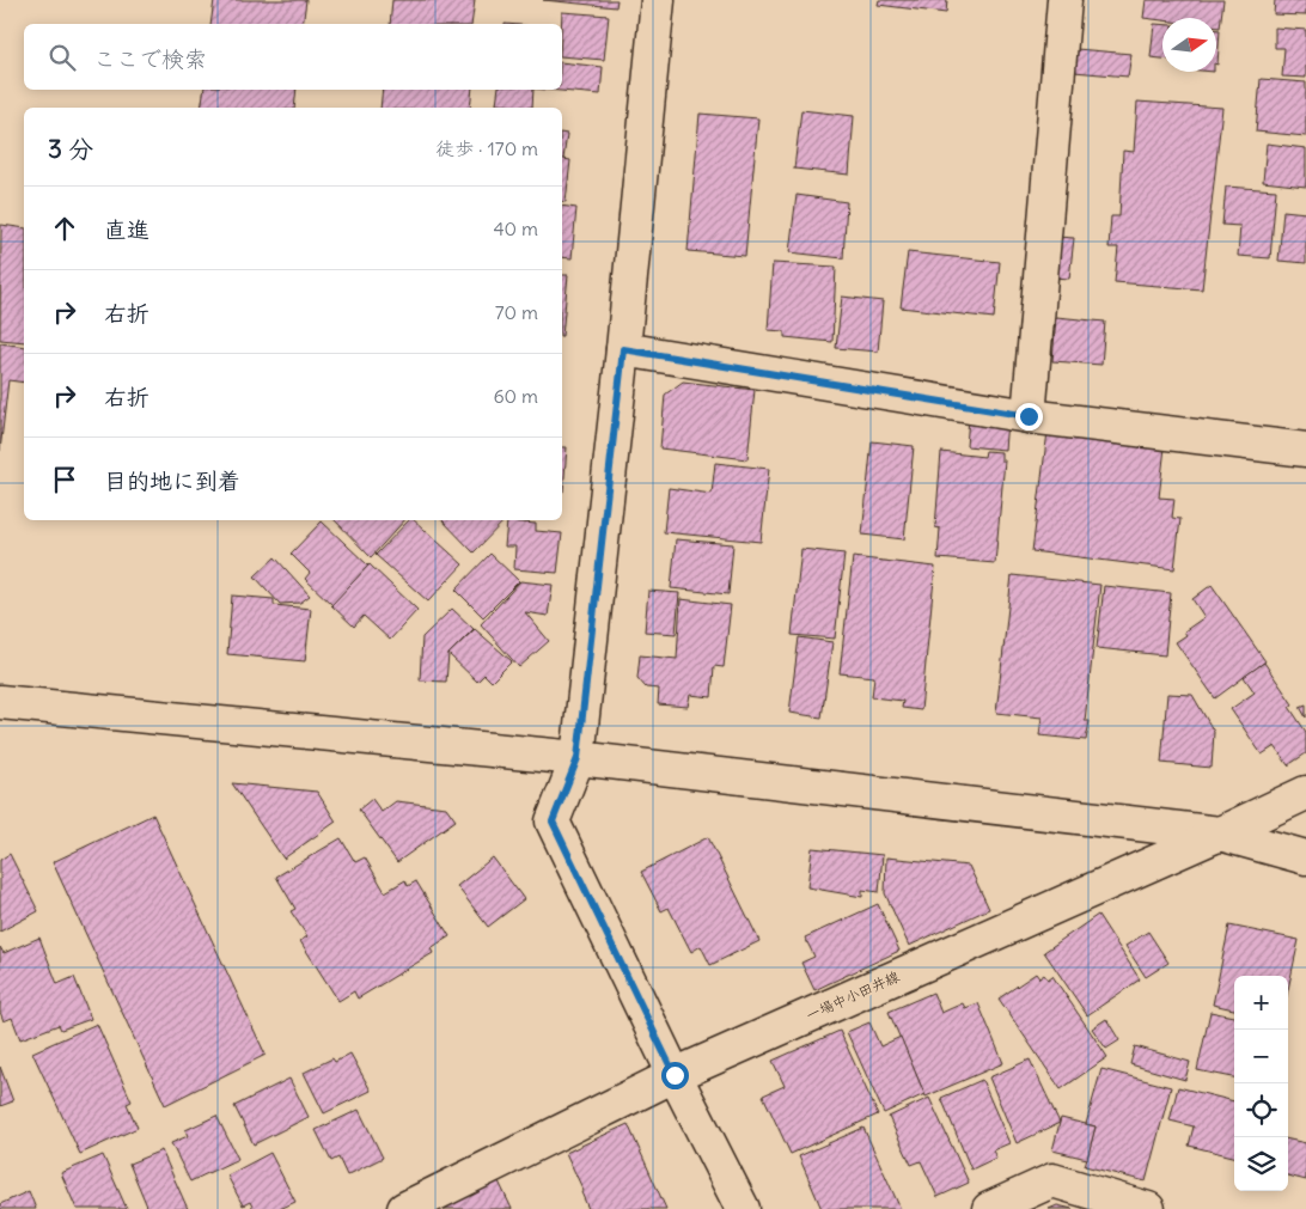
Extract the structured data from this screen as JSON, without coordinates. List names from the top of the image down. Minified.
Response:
{"streets":{"street":["一場中小田井線"]},"north":"right","page":{"search":"ここで検索","heading":["3 分","徒歩 · 170 m"],"list":[["直進","40 m"],["右折","70 m"],["右折","60 m"],"目的地に到着"],"map_buttons":["+","−"]}}
